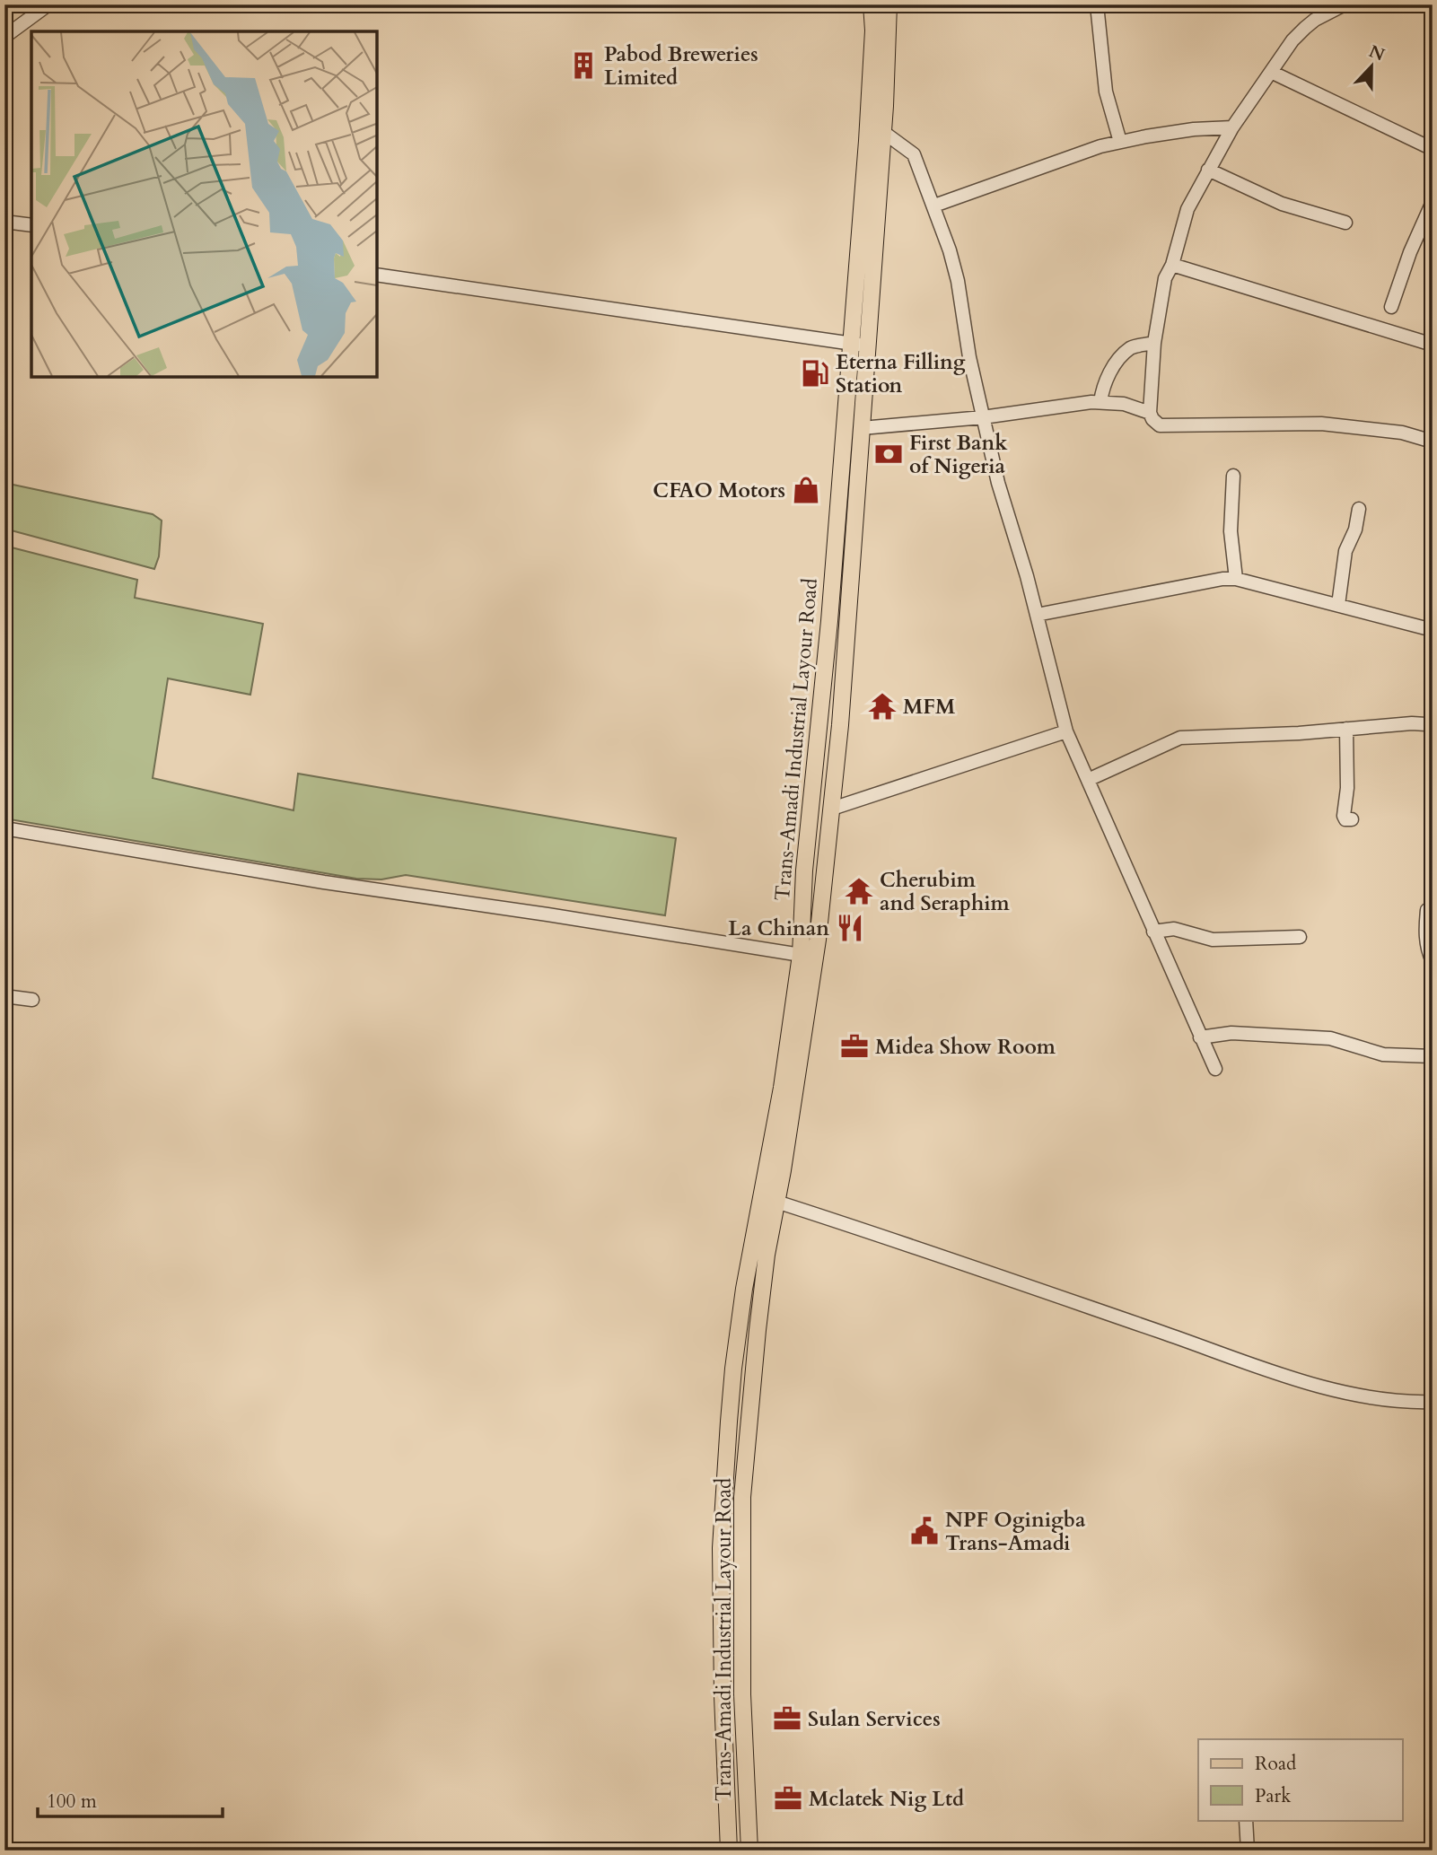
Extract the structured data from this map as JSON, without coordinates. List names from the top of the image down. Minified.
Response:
{"streets":{"main road":["Trans-Amadi Industrial Layour Road"]},"places":{"building":["Pabod Breweries Limited"],"fuel station":["Eterna Filling Station"],"bank":["First Bank of Nigeria"],"shop":["CFAO Motors"],"temple":["MFM","Cherubim and Seraphim"],"restaurant":["La Chinan"],"office":["Midea Show Room","Sulan Services","Mclatek Nig Ltd"],"public building":["NPF Oginigba Trans-Amadi"]},"legend":["Road","Park"],"scale_bar":"100 m","north":"top"}
